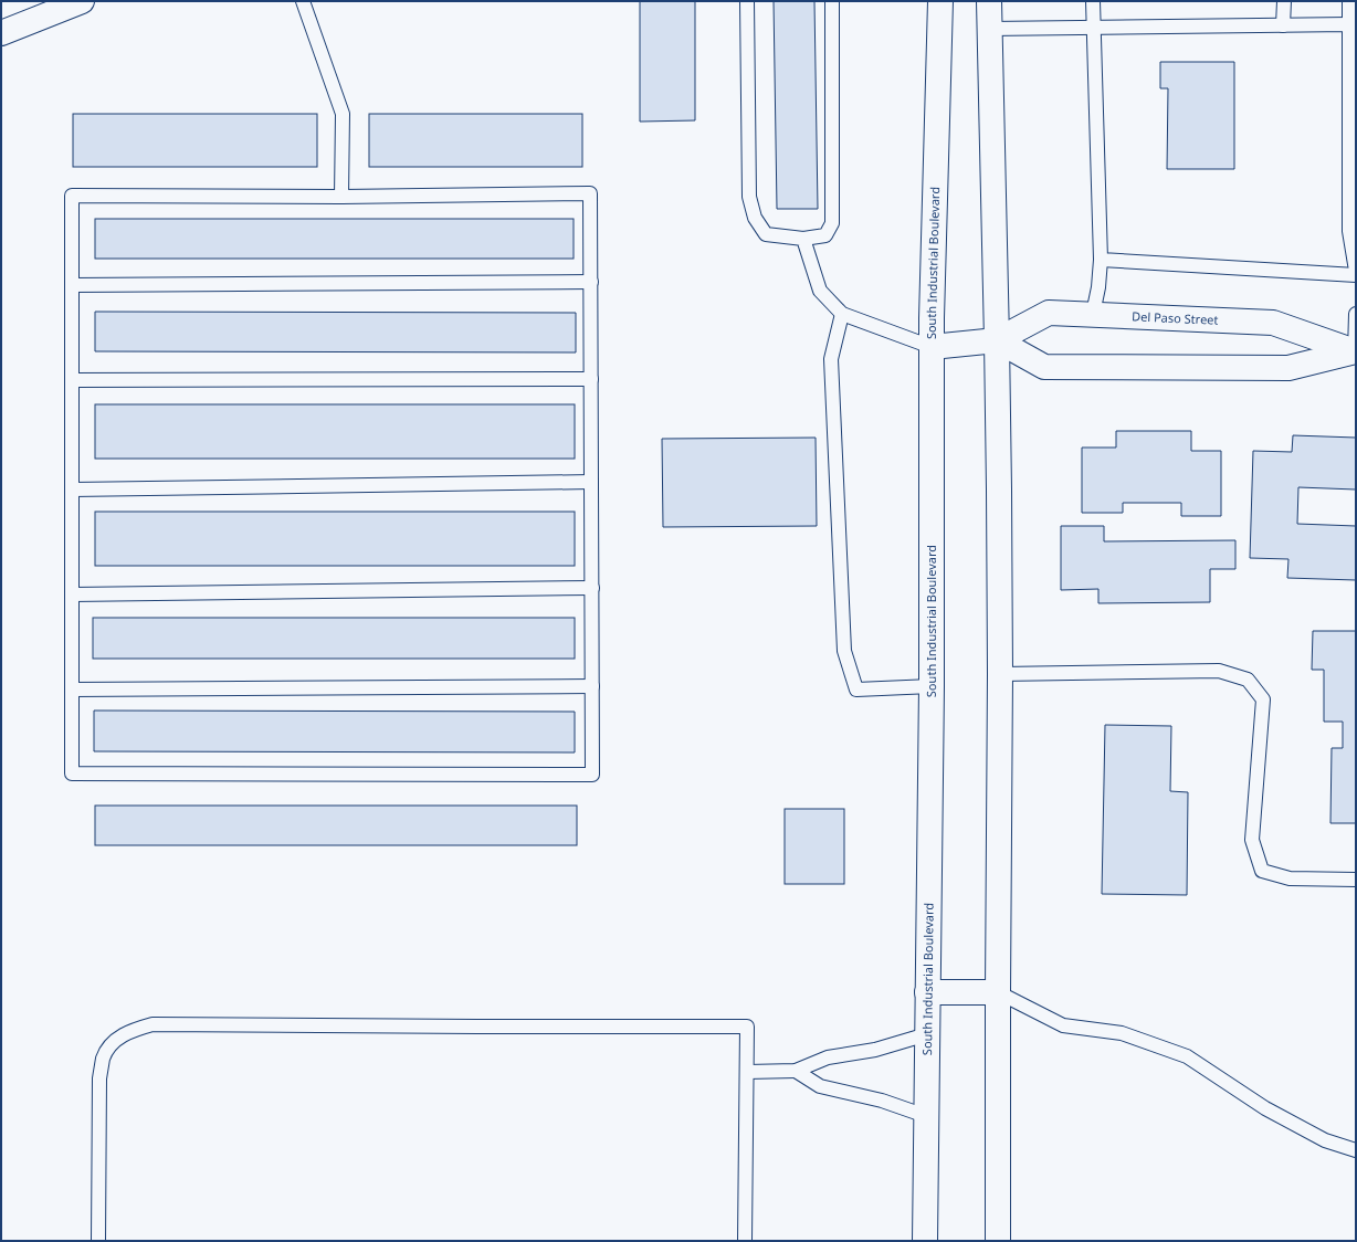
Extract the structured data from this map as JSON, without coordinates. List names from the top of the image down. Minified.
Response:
{"streets":{"main road":["South Industrial Boulevard","Del Paso Street"]},"crossings":[["South Industrial Boulevard","Del Paso Street"]]}
